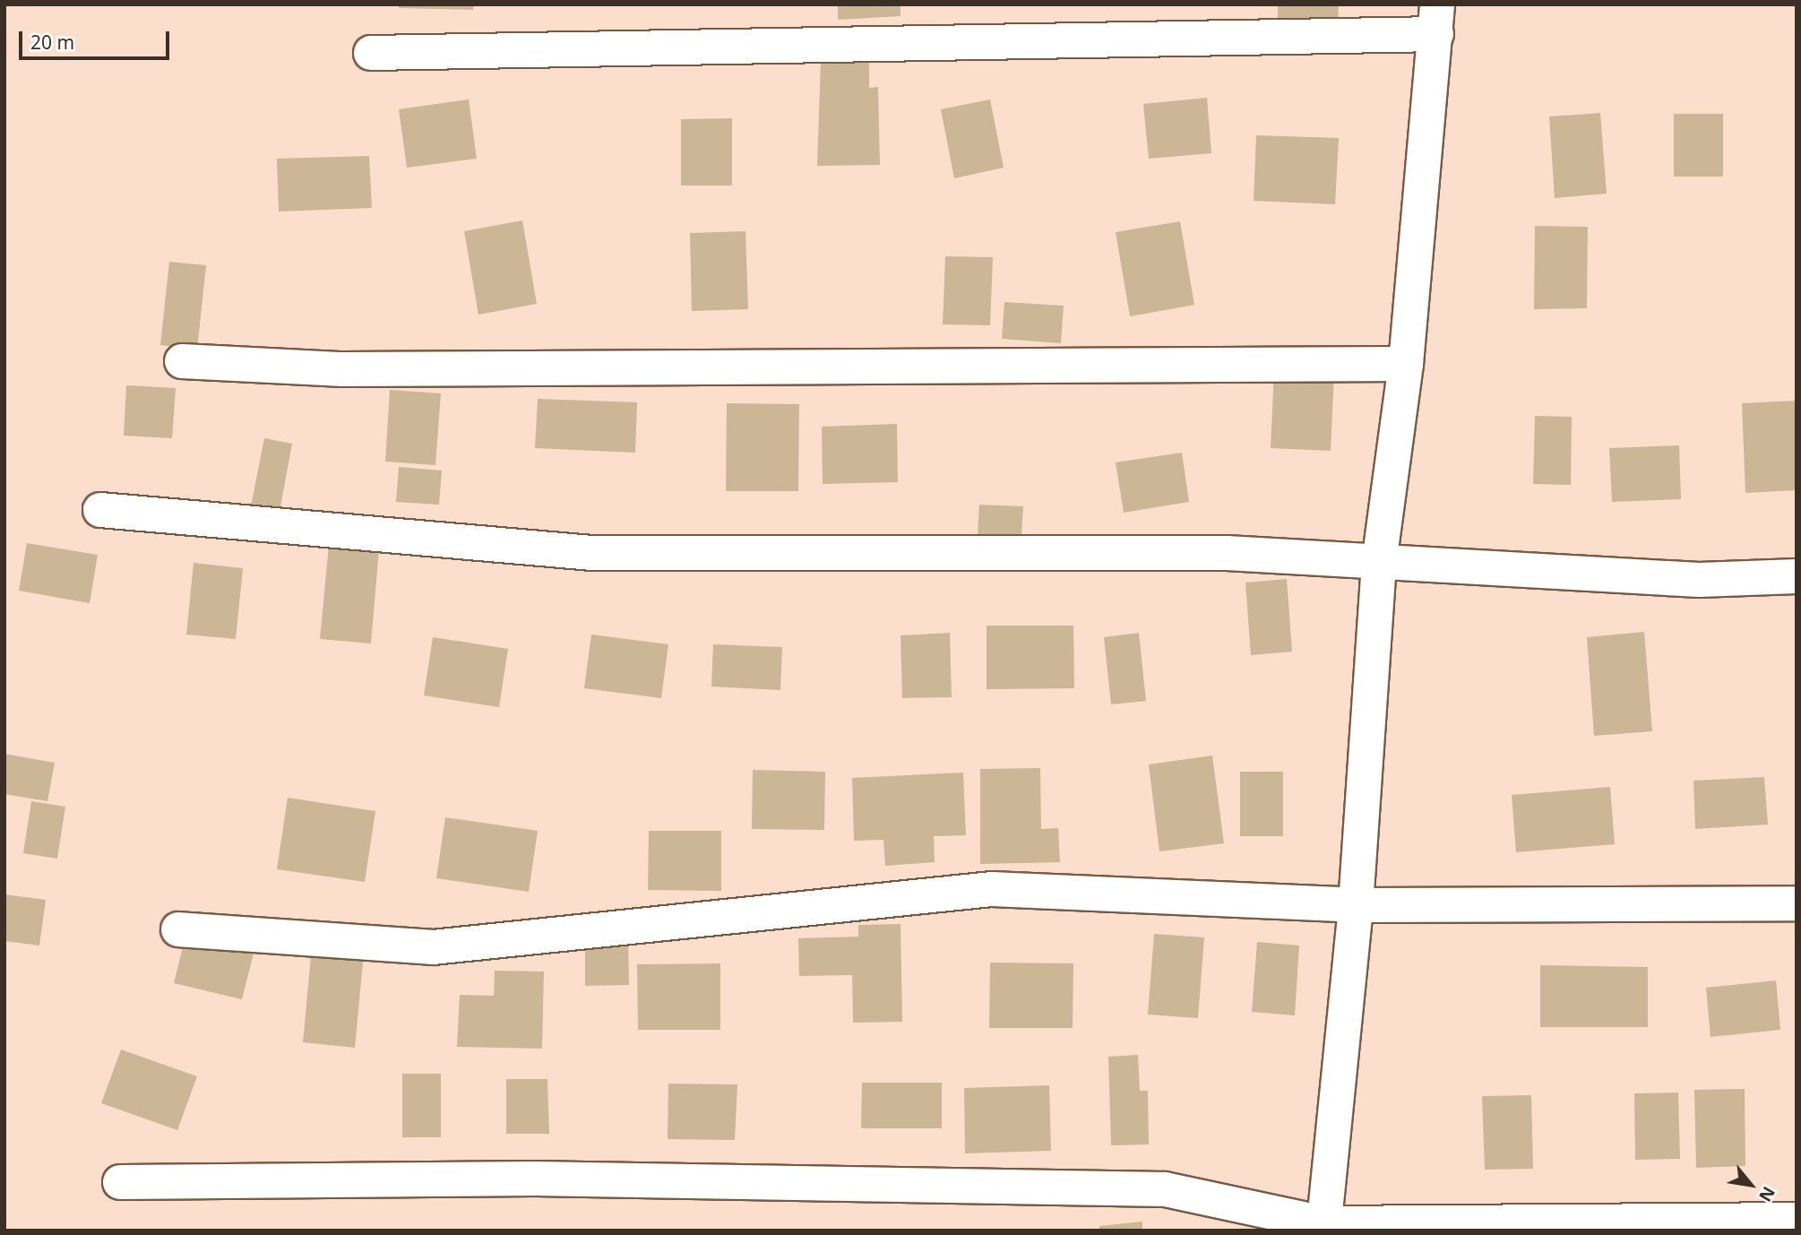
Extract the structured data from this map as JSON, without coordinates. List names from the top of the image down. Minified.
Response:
{"scale_bar":"20 m","north":"bottom right"}
